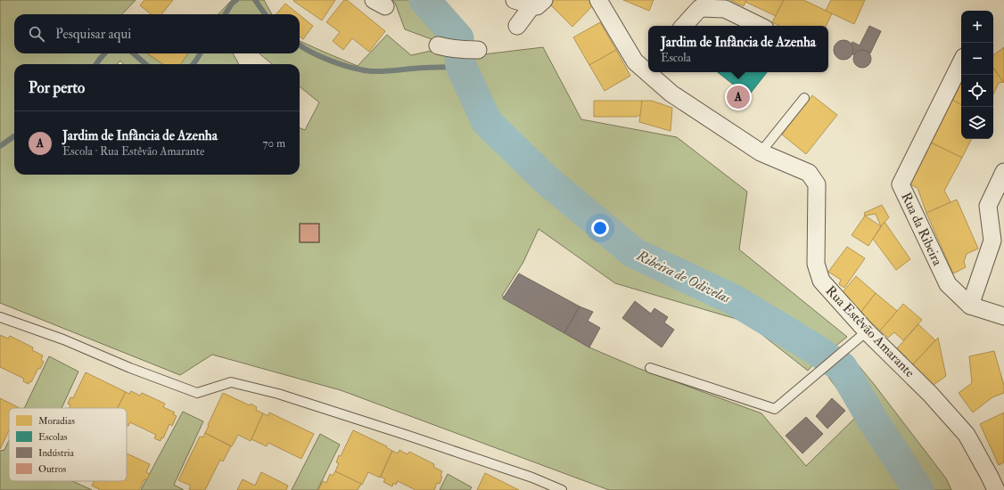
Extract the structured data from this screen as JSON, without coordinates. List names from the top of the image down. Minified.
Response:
{"streets":{"street":["Rua da Ribeira","Rua Estêvão Amarante"]},"water":["Ribeira de Odivelas"],"legend":["Moradias","Escolas","Indústria","Outros"],"page":{"map_buttons":["+","−"],"search":"Pesquisar aqui","popup":["Jardim de Infância de Azenha","Escola"],"heading":"Por perto","pins":"A","list":[{"mark":"A","name":"Jardim de Infância de Azenha","note":"Escola · Rua Estêvão Amarante","value":"70 m"}]}}
